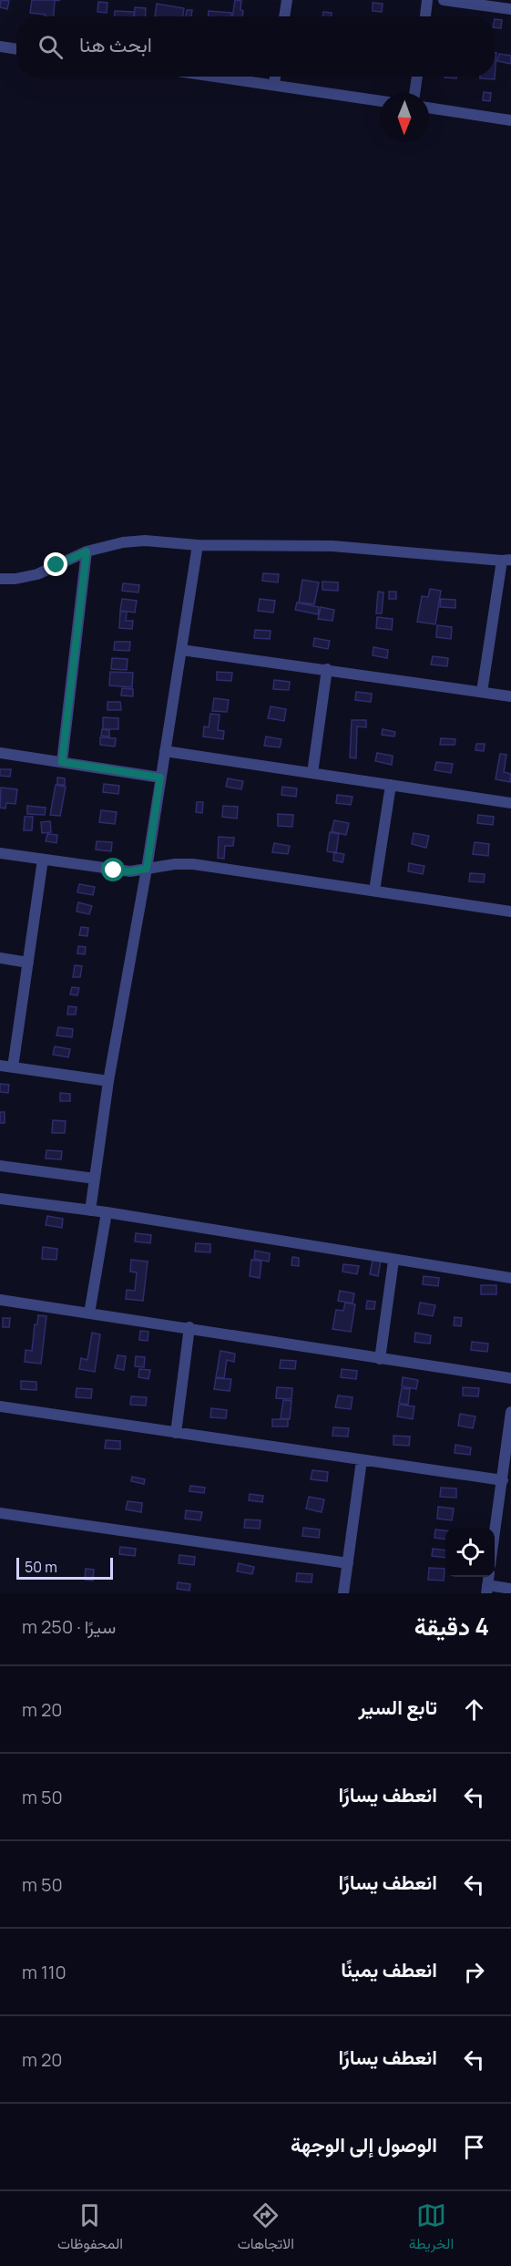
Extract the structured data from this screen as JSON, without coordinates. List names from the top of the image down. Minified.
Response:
{"scale_bar":"50 m","north":"bottom","page":{"search":"ابحث هنا","scale":"50 m","heading":["4 دقيقة","سيرًا · 250 m"],"list":[["تابع السير","20 m"],["انعطف يسارًا","50 m"],["انعطف يسارًا","50 m"],["انعطف يمينًا","110 m"],["انعطف يسارًا","20 m"],"الوصول إلى الوجهة"],"nav":["الخريطة","الاتجاهات","المحفوظات"]}}
